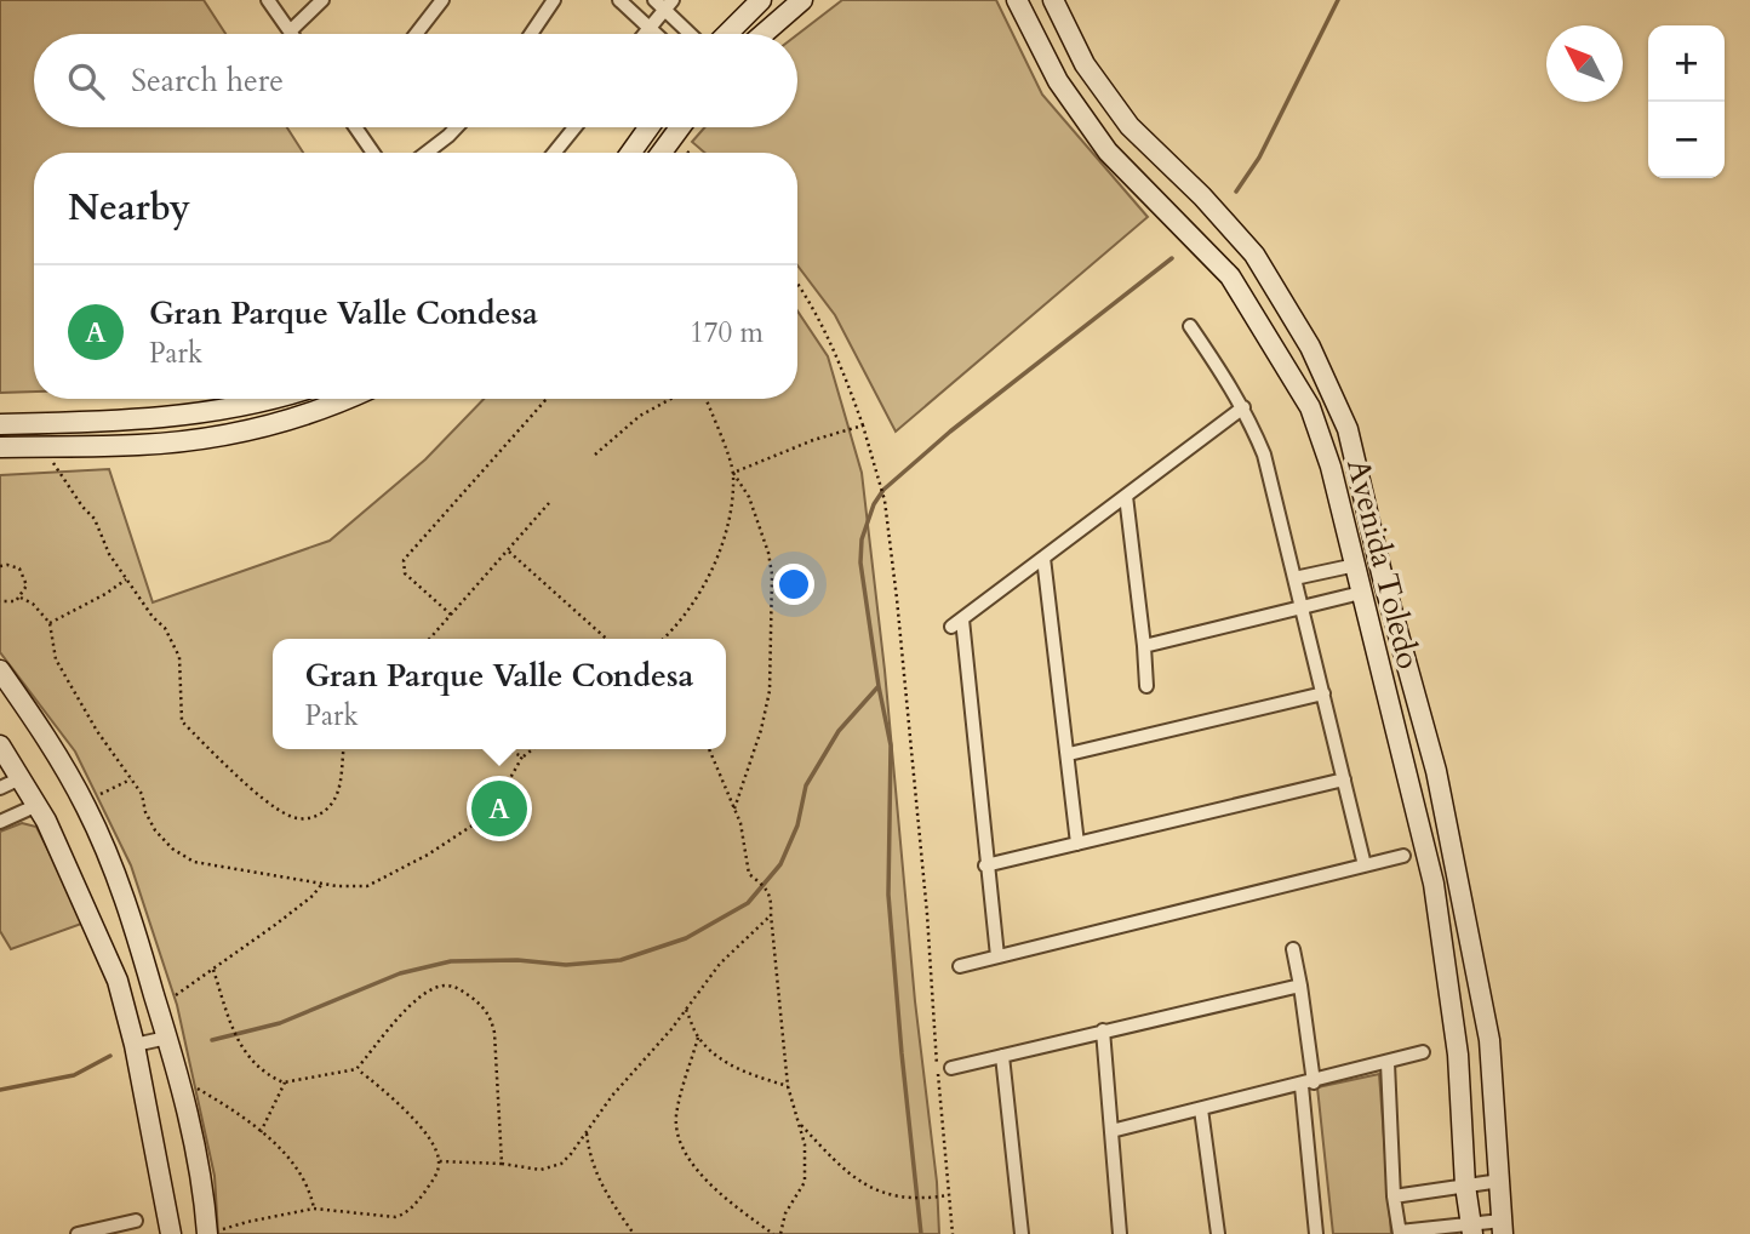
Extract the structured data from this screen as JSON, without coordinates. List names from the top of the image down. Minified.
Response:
{"streets":{"street":["Avenida Toledo"]},"north":"top left","page":{"map_buttons":["+","−"],"search":"Search here","heading":"Nearby","list":[{"mark":"A","name":"Gran Parque Valle Condesa","note":"Park","value":"170 m"}],"popup":["Gran Parque Valle Condesa","Park"],"pins":"A"}}
